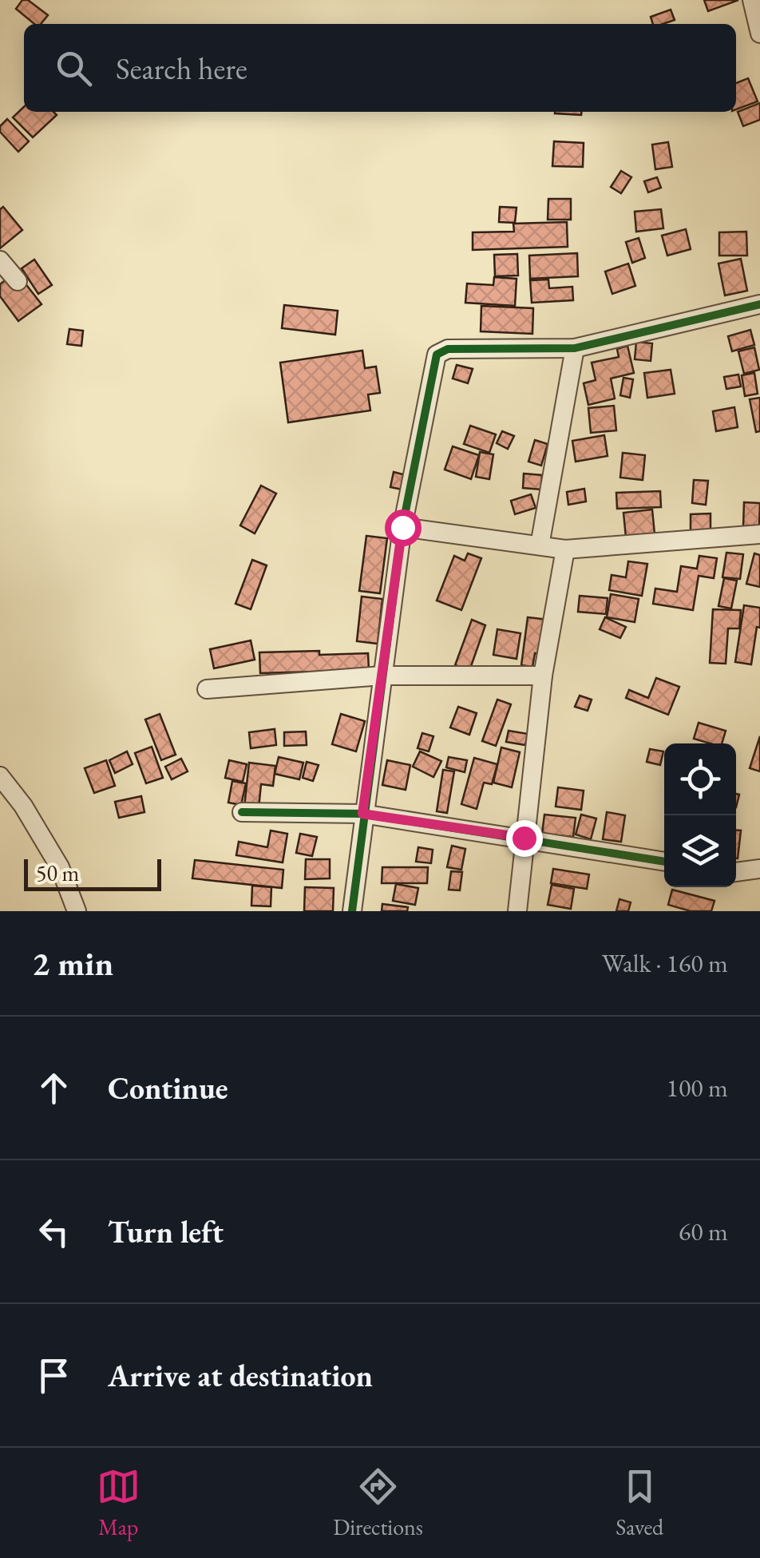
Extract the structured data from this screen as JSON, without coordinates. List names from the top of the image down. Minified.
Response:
{"scale_bar":"50 m","page":{"search":"Search here","scale":"50 m","heading":["2 min","Walk · 160 m"],"list":[["Continue","100 m"],["Turn left","60 m"],"Arrive at destination"],"nav":["Map","Directions","Saved"]}}
